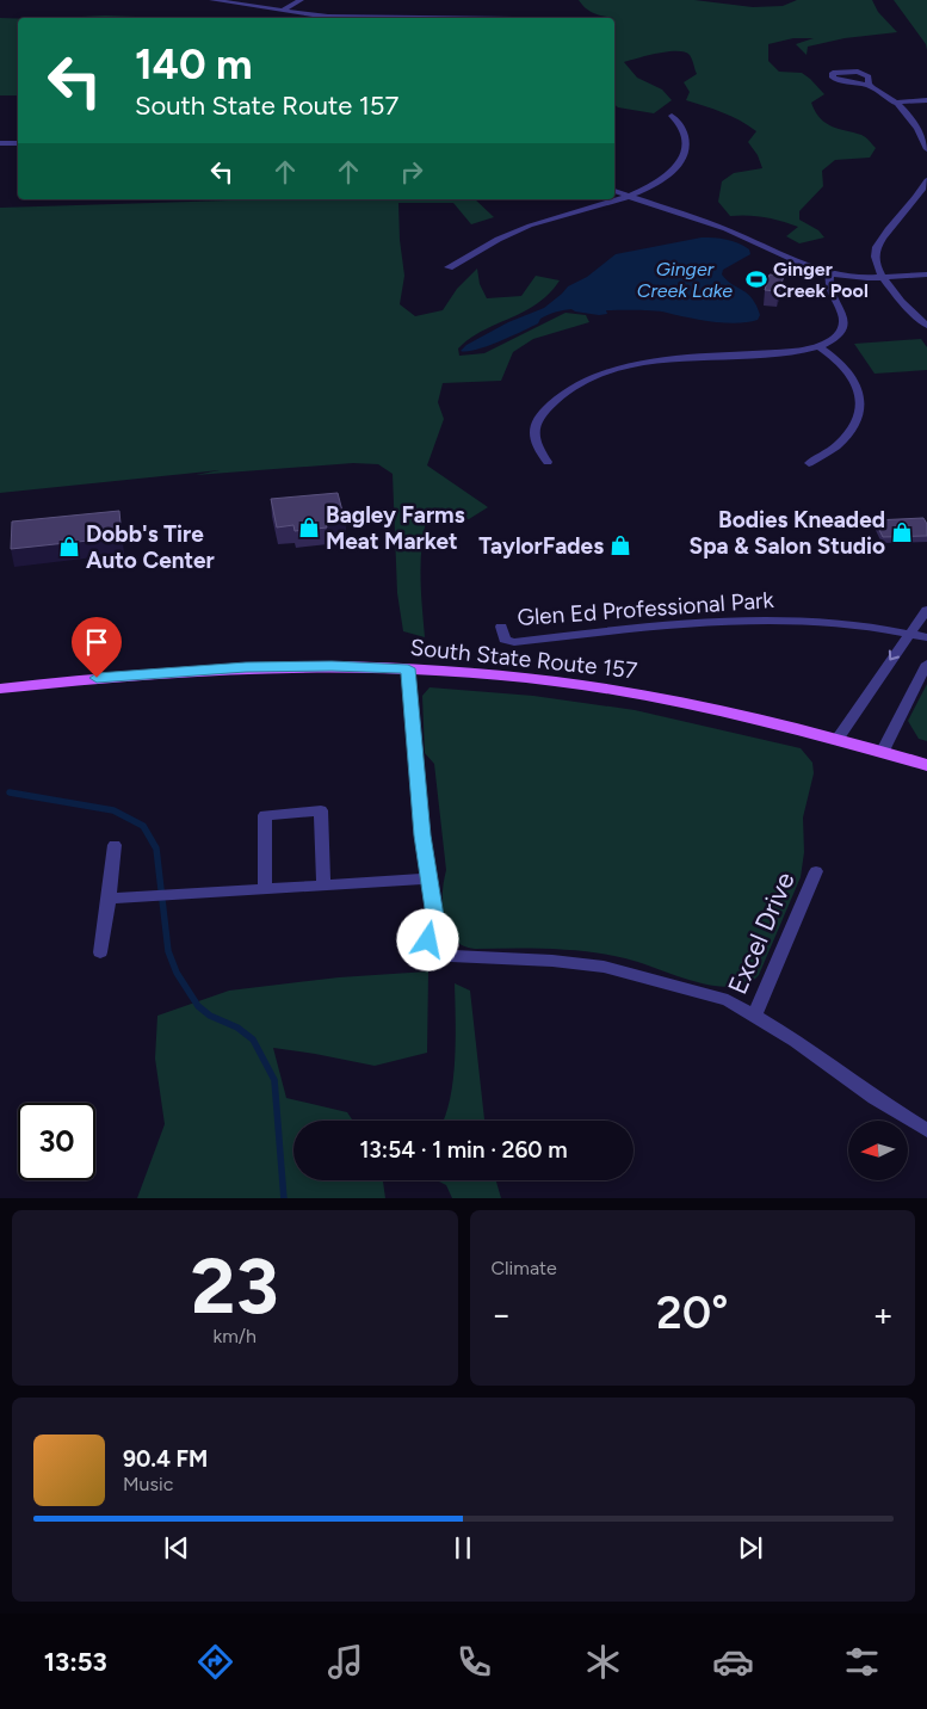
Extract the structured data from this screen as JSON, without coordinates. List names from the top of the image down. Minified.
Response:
{"streets":{"main road":["South State Route 157"],"street":["Glen Ed Professional Park","Excel Drive"]},"water":["Ginger Creek Lake"],"places":{"sports":["Ginger Creek Pool"],"shop":["Bagley Farms Meat Market","Bodies Kneaded Spa & Salon Studio","TaylorFades","Dobb's Tire Auto Center"]},"north":"left","page":{"turn":["140 m","South State Route 157"],"limit":"30","trip":"13:54 · 1 min · 260 m","tile":[["23","km/h"],"Climate"],"heat":["−","20°","+"],"song":["90.4 FM","Music"],"tabs":"13:53"}}
